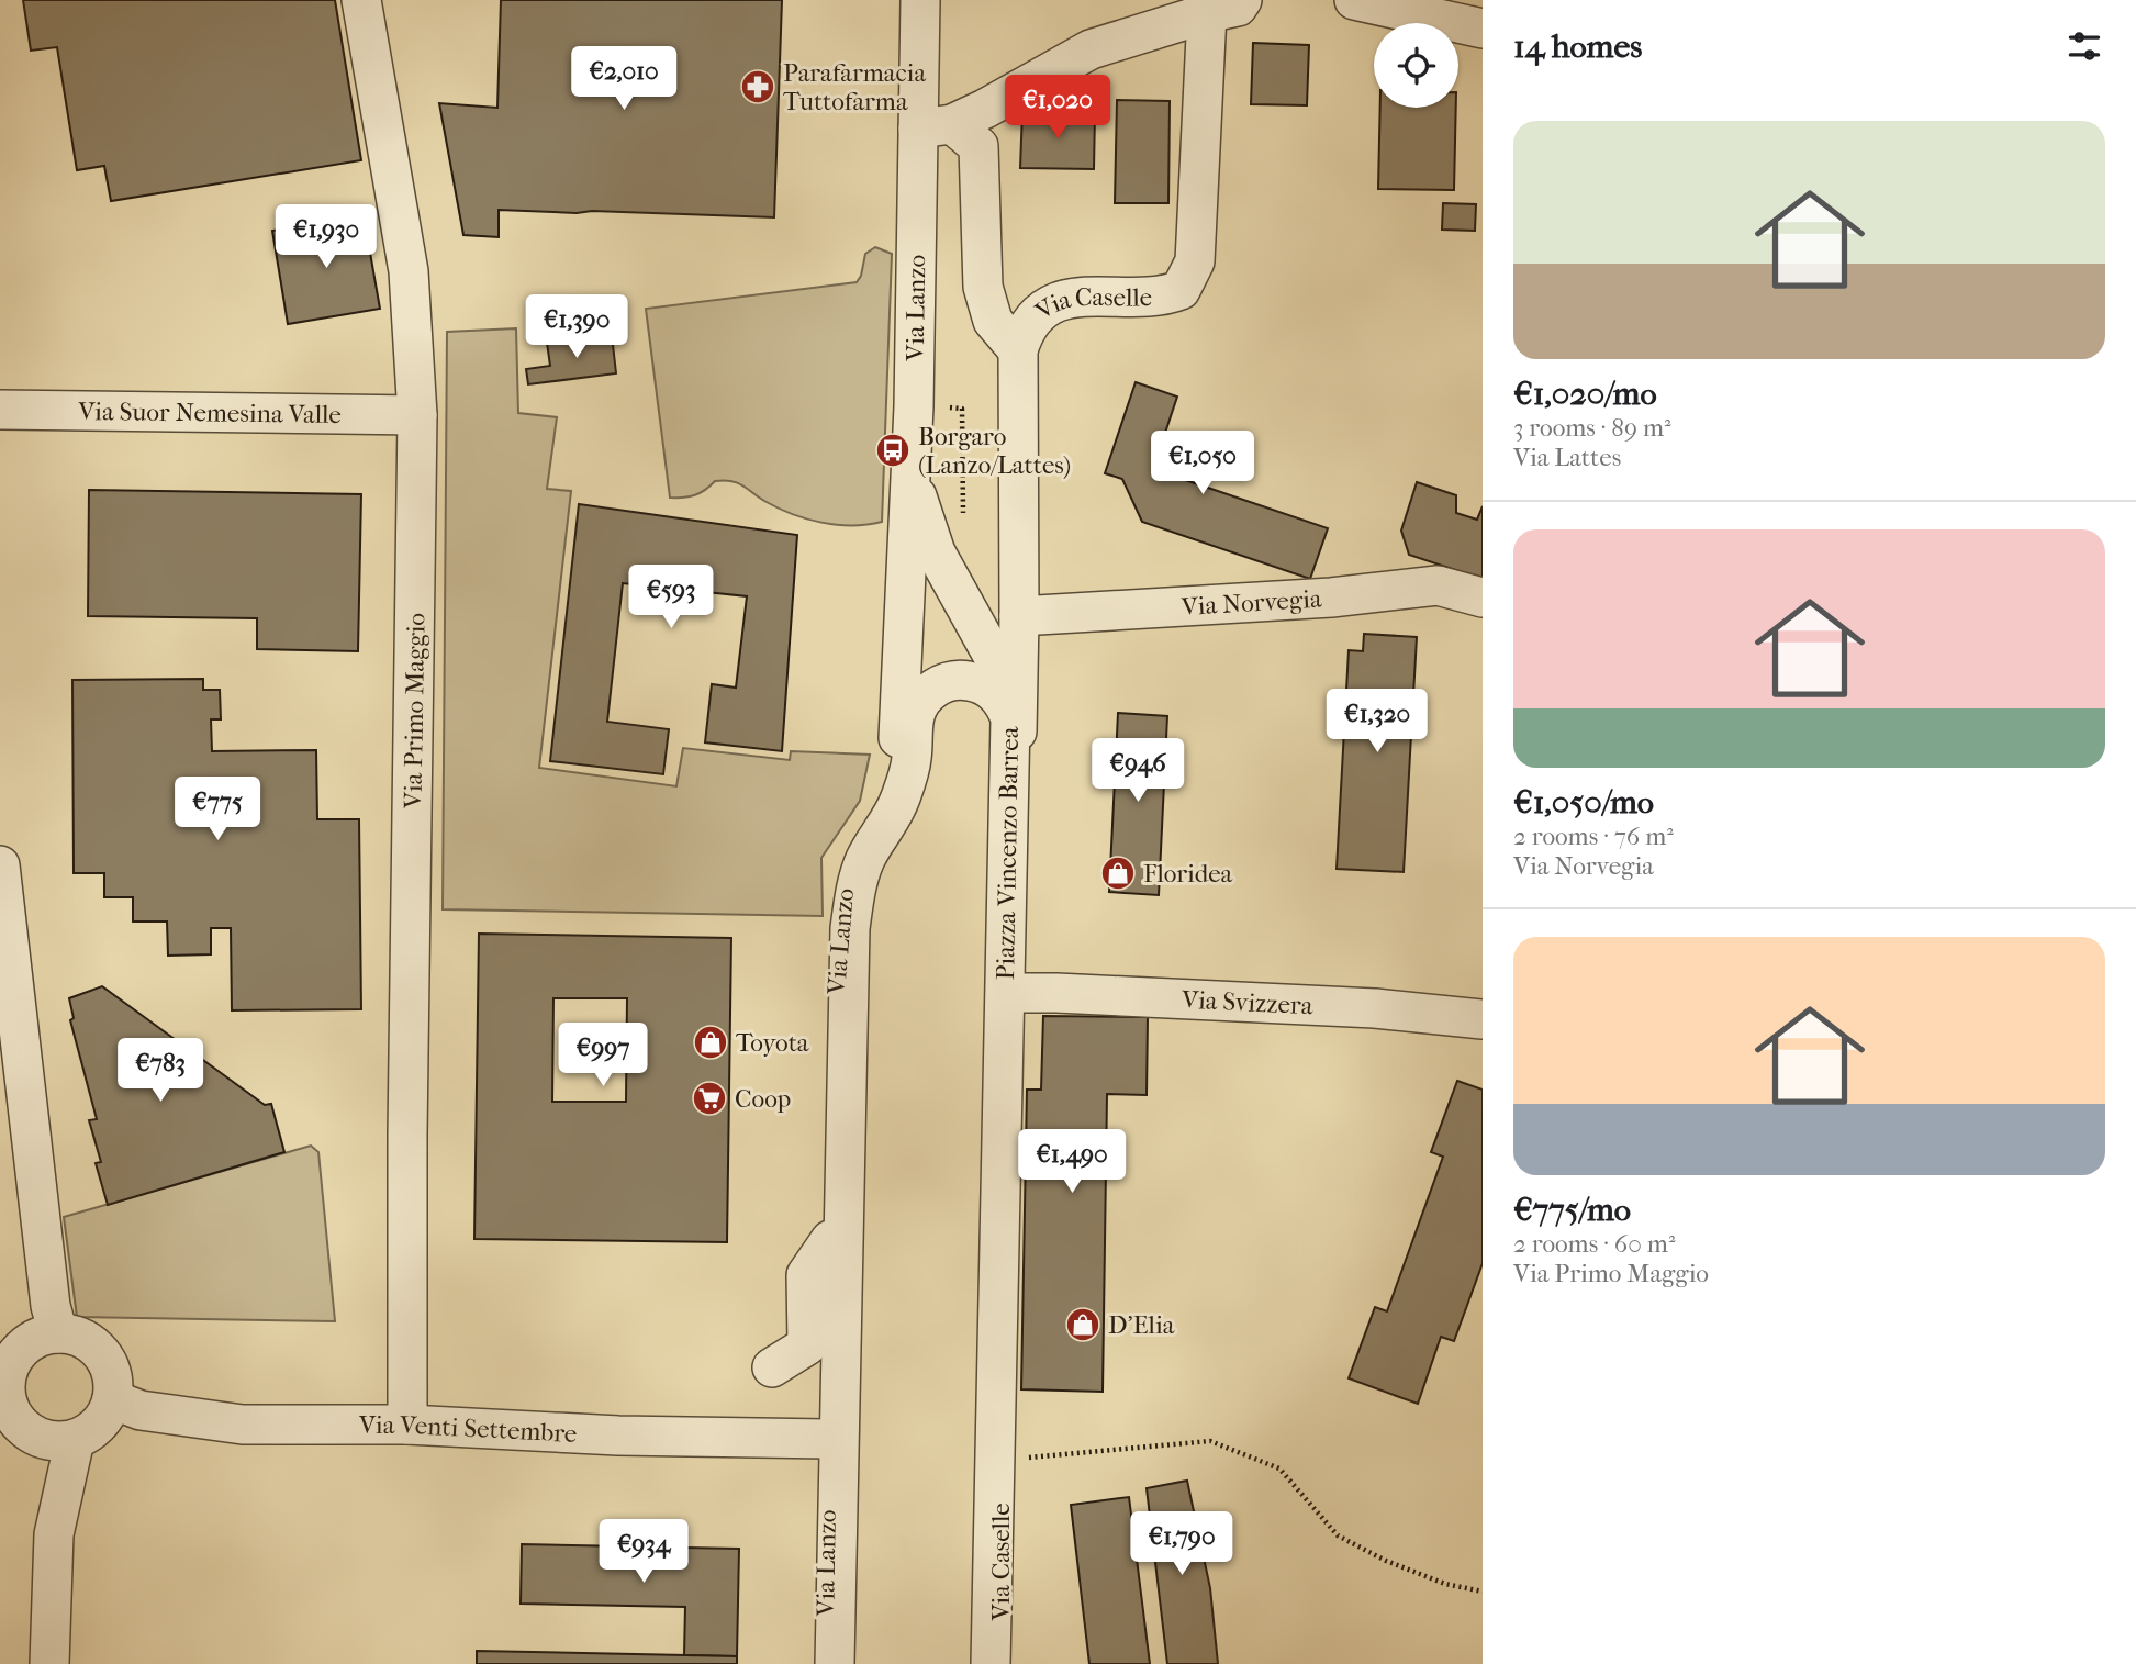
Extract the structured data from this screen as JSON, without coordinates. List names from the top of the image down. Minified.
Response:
{"streets":{"street":["Via Lanzo","Via Caselle","Via Suor Nemesina Valle","Via Norvegia","Via Primo Maggio","Piazza Vincenzo Barrea","Via Svizzera","Via Venti Settembre"]},"crossings":[["Via Lanzo","Via Venti Settembre"],["Via Caselle","Via Norvegia"],["Via Suor Nemesina Valle","Via Primo Maggio"],["Via Primo Maggio","Via Venti Settembre"]],"places":{"pharmacy":["Parafarmacia Tuttofarma"],"bus stop":["Borgaro (Lanzo/Lattes)"],"shop":["Floridea","Toyota","D'Elia"],"supermarket":["Coop"]},"page":{"heading":"14 homes","price":["€2,010","€1,020","€1,930","€1,390","€1,050","€593","€1,320","€946","€775","€997","€783","€1,490","€1,790","€934"],"list":[{"name":"€1,020/mo","note":"3 rooms · 89 m² · Via Lattes"},{"name":"€1,050/mo","note":"2 rooms · 76 m² · Via Norvegia"},{"name":"€775/mo","note":"2 rooms · 60 m² · Via Primo Maggio"}]}}
